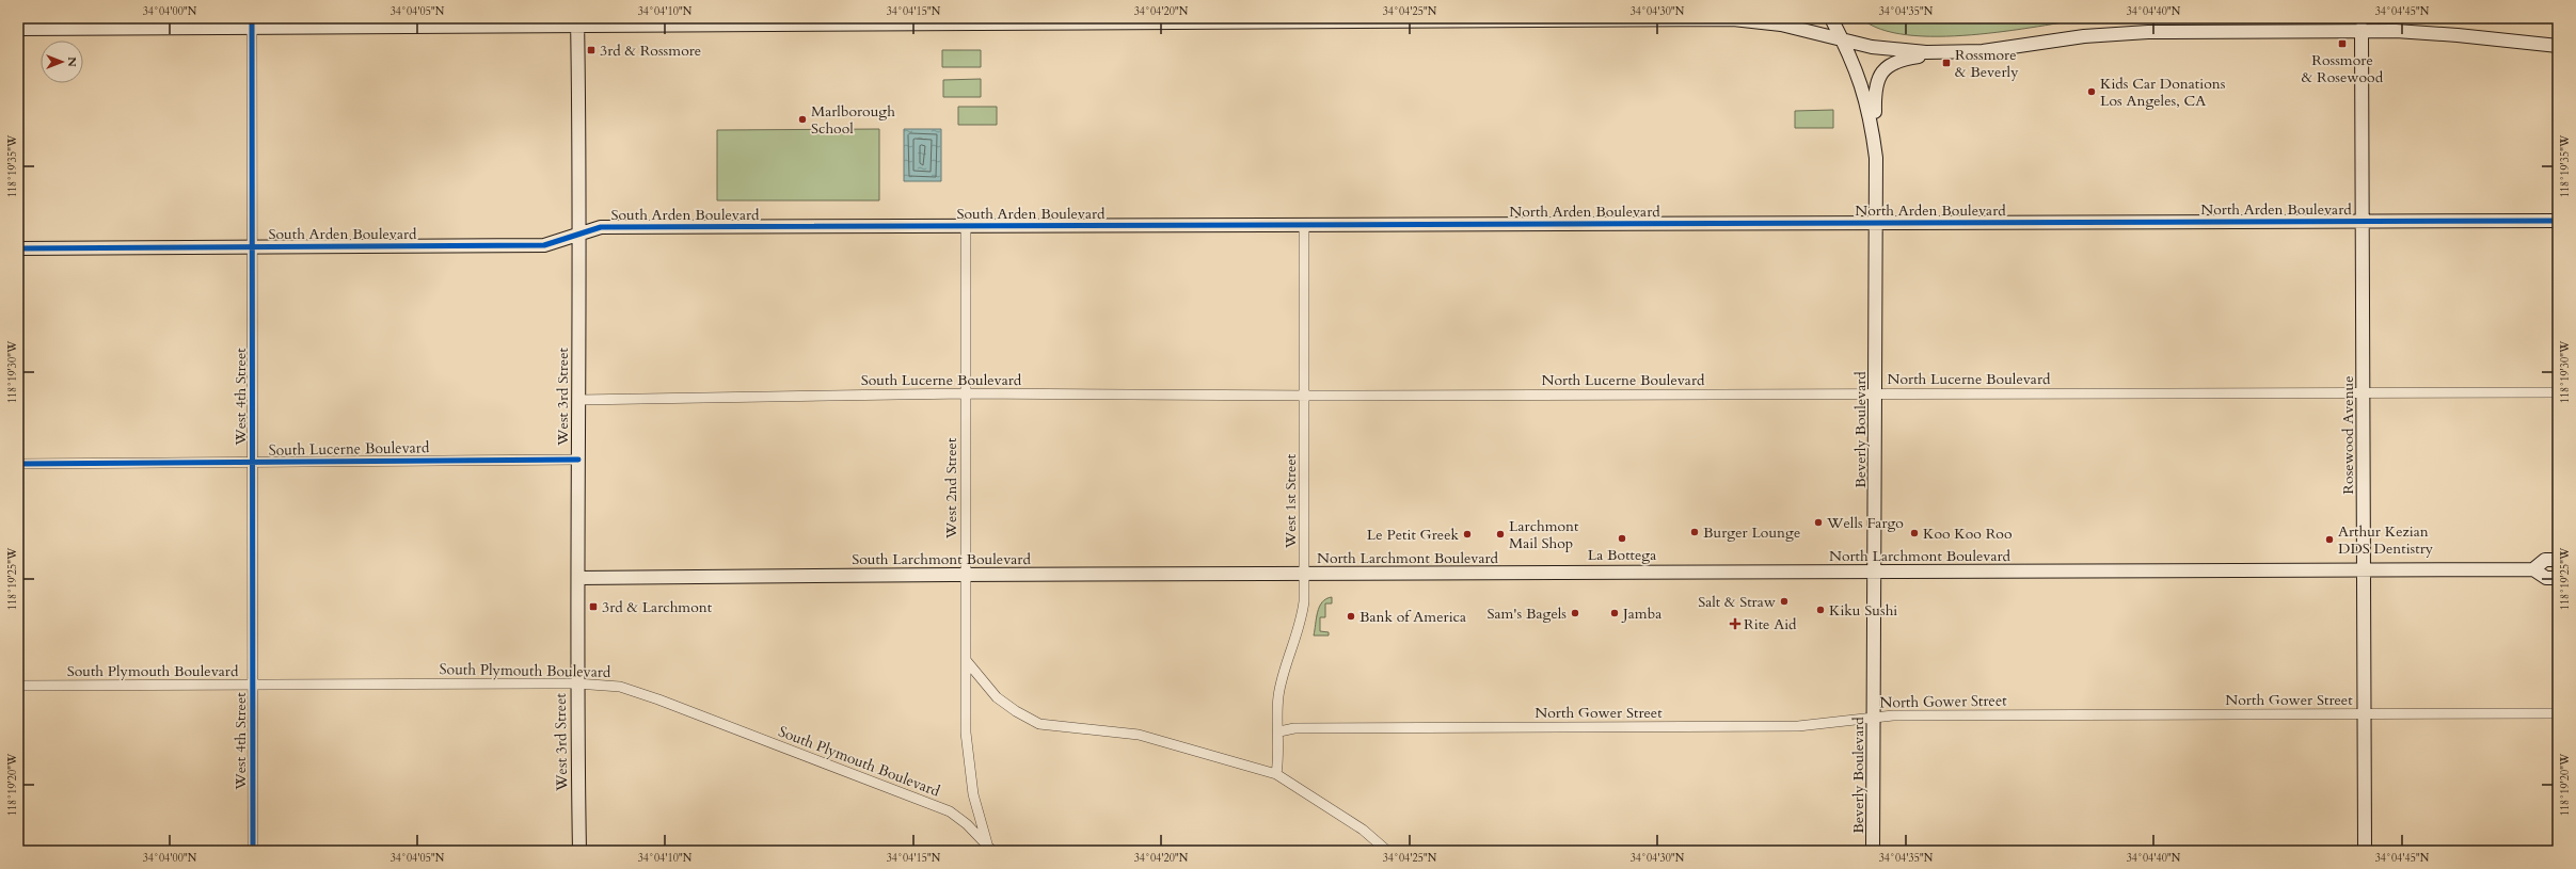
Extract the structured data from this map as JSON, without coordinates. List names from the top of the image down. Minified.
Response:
{"streets":{"street":["North Arden Boulevard","South Arden Boulevard","North Lucerne Boulevard","South Lucerne Boulevard","West 4th Street","West 3rd Street","Beverly Boulevard","Rosewood Avenue","West 2nd Street","West 1st Street","North Larchmont Boulevard","South Larchmont Boulevard","South Plymouth Boulevard","North Gower Street"]},"crossings":[["North Arden Boulevard","South Arden Boulevard"],["North Arden Boulevard","Beverly Boulevard"],["North Arden Boulevard","Rosewood Avenue"],["North Arden Boulevard","West 1st Street"],["South Arden Boulevard","West 4th Street"],["South Arden Boulevard","West 3rd Street"],["South Arden Boulevard","West 2nd Street"],["South Arden Boulevard","West 1st Street"],["North Lucerne Boulevard","South Lucerne Boulevard"],["North Lucerne Boulevard","Beverly Boulevard"],["North Lucerne Boulevard","Rosewood Avenue"],["North Lucerne Boulevard","West 1st Street"],["South Lucerne Boulevard","West 4th Street"],["South Lucerne Boulevard","West 3rd Street"],["South Lucerne Boulevard","West 2nd Street"],["South Lucerne Boulevard","West 1st Street"],["West 4th Street","South Plymouth Boulevard"],["West 3rd Street","South Larchmont Boulevard"],["West 3rd Street","South Plymouth Boulevard"],["Beverly Boulevard","North Larchmont Boulevard"],["Beverly Boulevard","North Gower Street"],["Rosewood Avenue","North Larchmont Boulevard"],["Rosewood Avenue","North Gower Street"],["West 2nd Street","South Larchmont Boulevard"],["West 2nd Street","South Plymouth Boulevard"],["West 1st Street","North Larchmont Boulevard"],["West 1st Street","South Larchmont Boulevard"],["West 1st Street","North Gower Street"],["North Larchmont Boulevard","South Larchmont Boulevard"]],"places":{"transit":["Rossmore & Rosewood","3rd & Rossmore","Rossmore & Beverly","3rd & Larchmont"],"other":["Kids Car Donations Los Angeles, CA","Marlborough School","Wells Fargo","Burger Lounge","Koo Koo Roo","Le Petit Greek","Larchmont Mail Shop","La Bottega","Arthur Kezian DDS Dentistry","Salt & Straw","Kiku Sushi","Sam's Bagels","Jamba","Bank of America"],"health":["Rite Aid"]},"north":"right","coordinates":["34°04'00\"N","34°04'05\"N","34°04'10\"N","34°04'15\"N","34°04'20\"N","34°04'25\"N","34°04'30\"N","34°04'35\"N","34°04'40\"N","34°04'45\"N","118°19'35\"W","118°19'30\"W","118°19'25\"W","118°19'20\"W"]}
